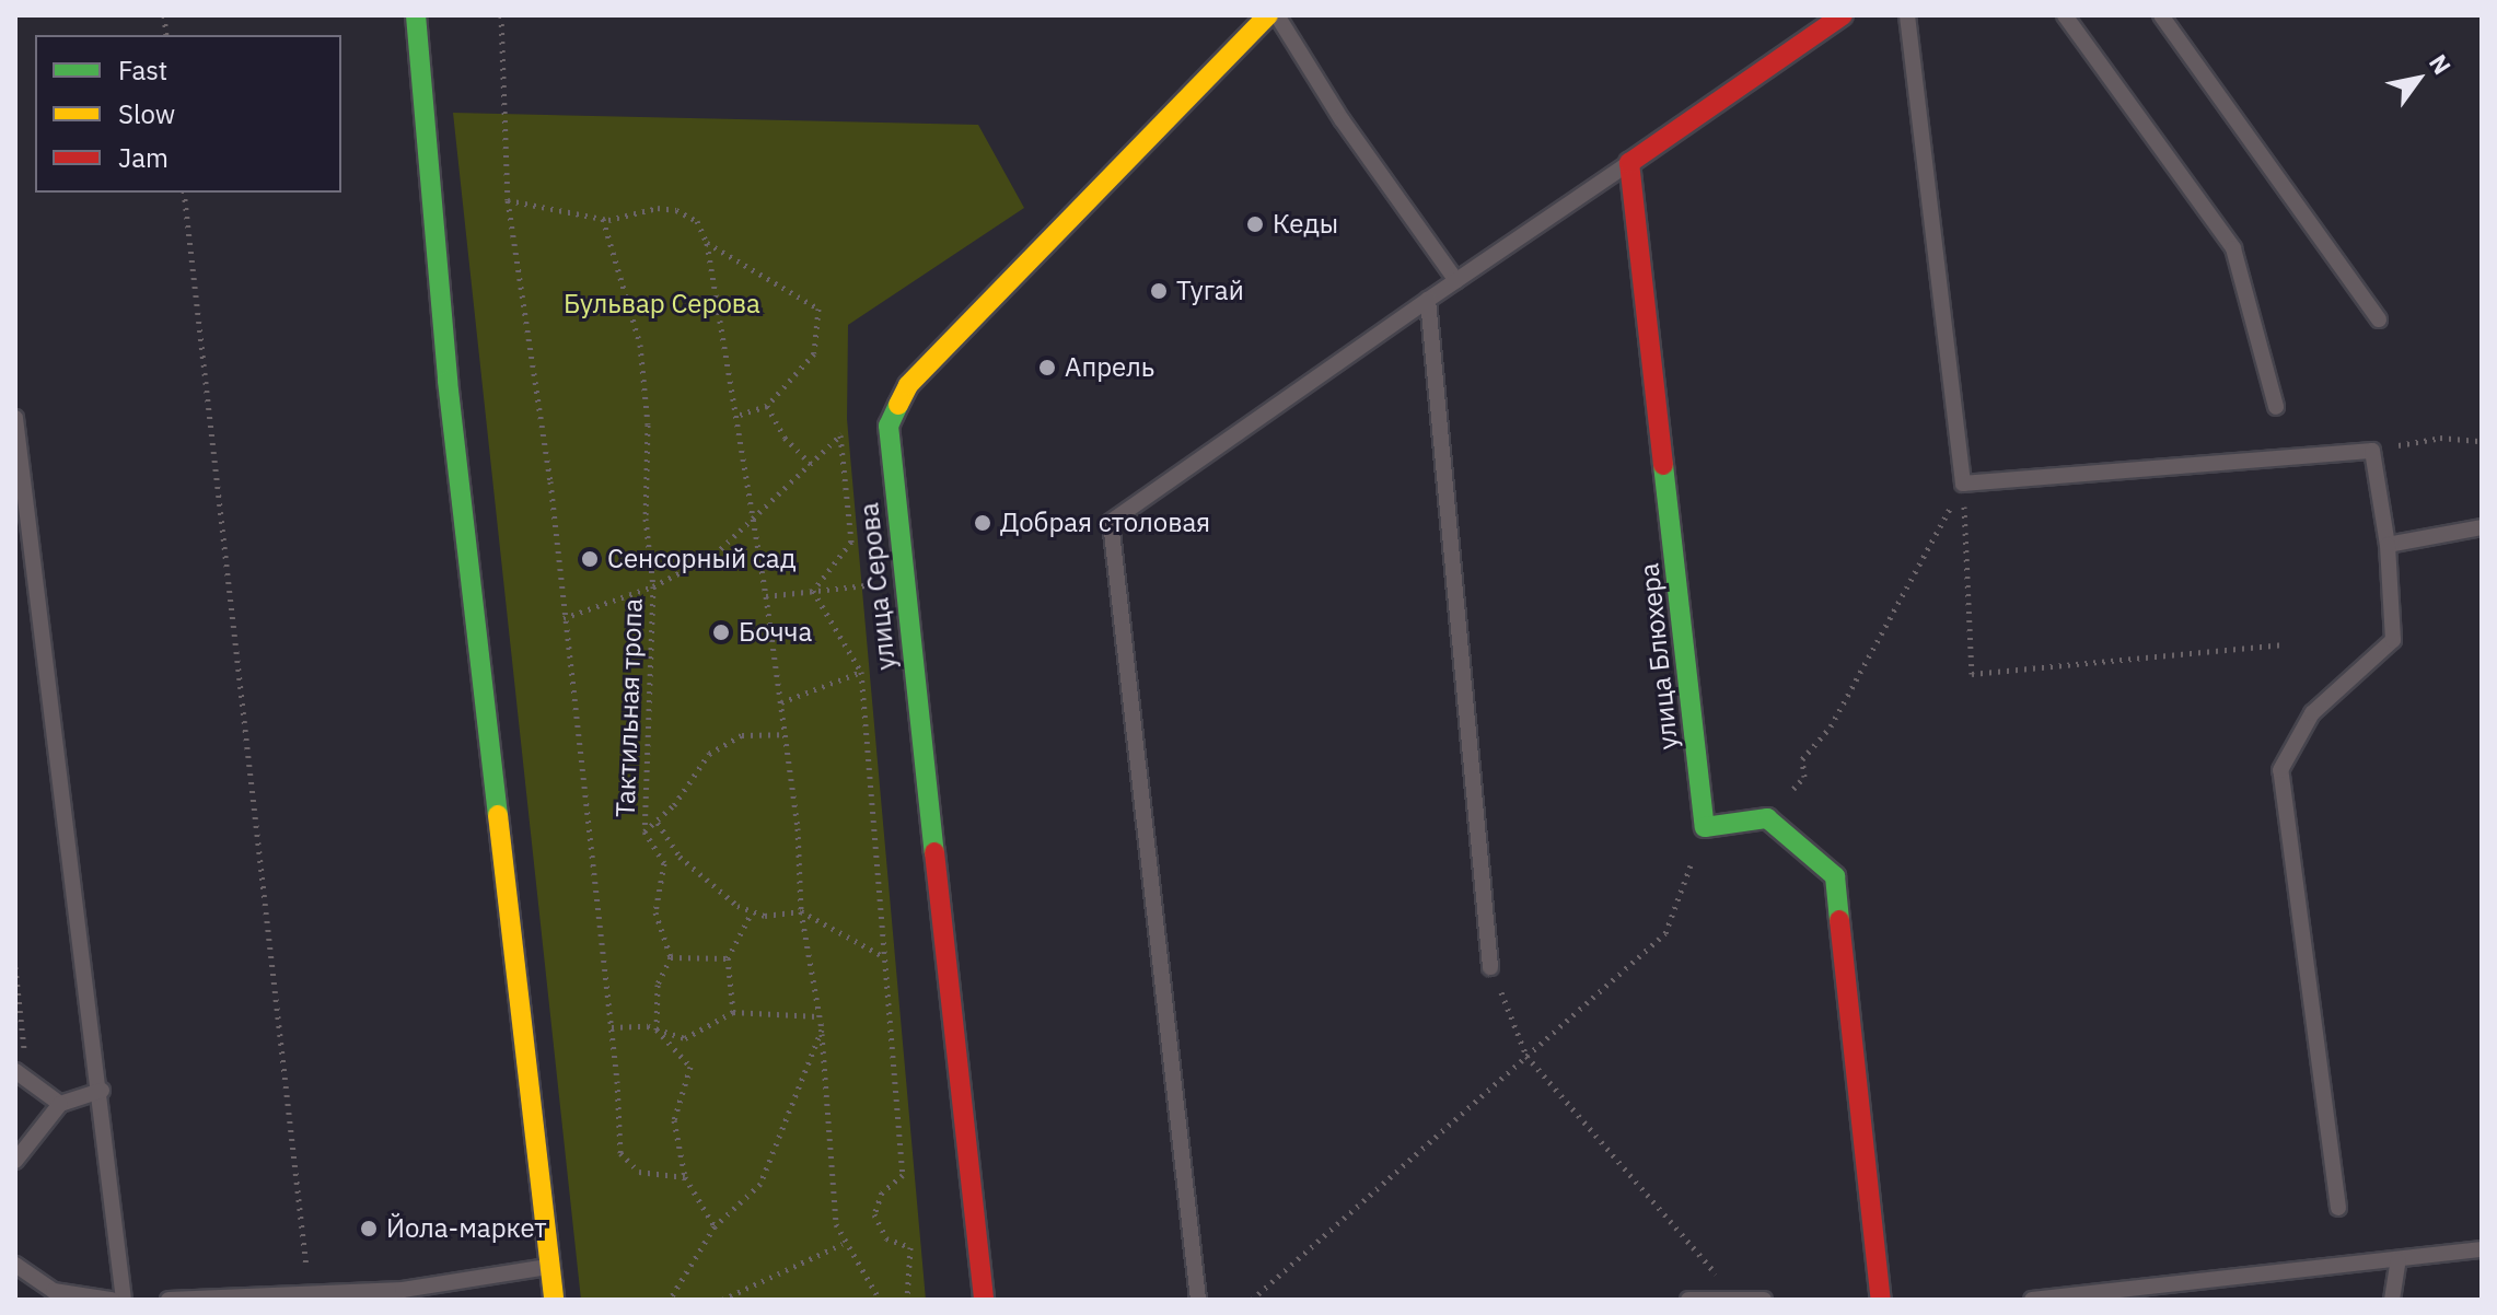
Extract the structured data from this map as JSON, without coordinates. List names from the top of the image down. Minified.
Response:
{"streets":{"street":["улица Серова","улица Блюхера"],"path":["Тактильная тропа"]},"parks":["Бульвар Серова"],"places":["Кеды","Тугай","Апрель","Добрая столовая","Сенсорный сад","Бочча","Йола-маркет"],"legend":["Fast","Slow","Jam"],"north":"top right"}
